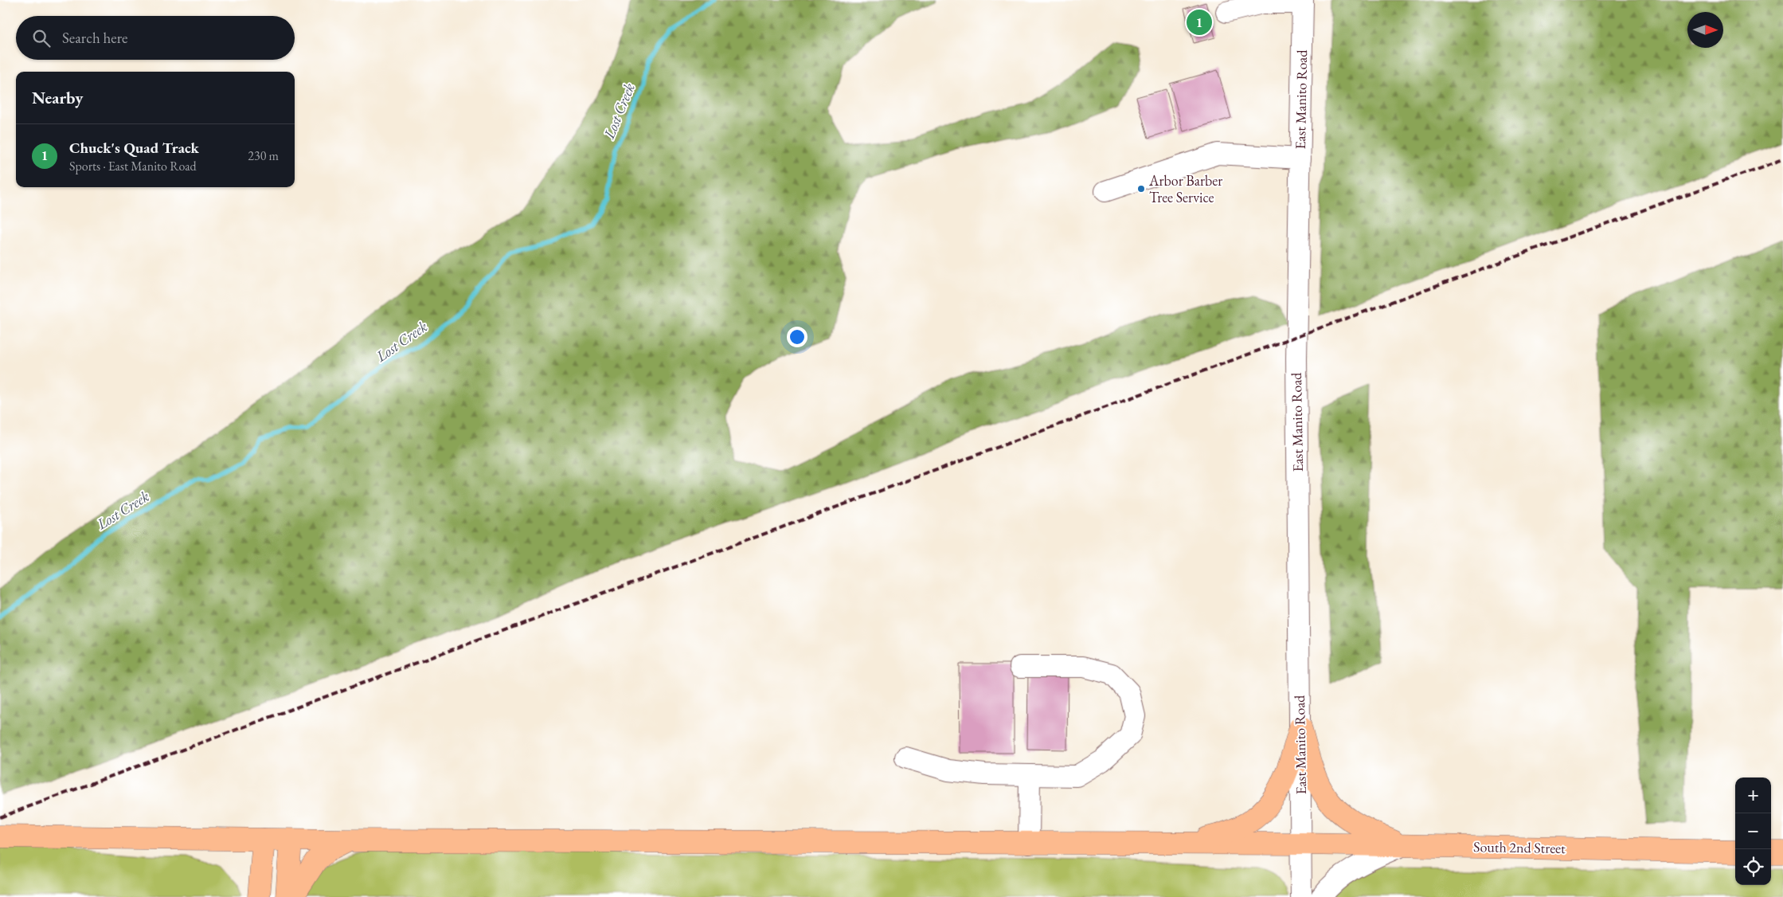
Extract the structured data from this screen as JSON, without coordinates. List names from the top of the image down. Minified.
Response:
{"streets":{"main road":["South 2nd Street"],"street":["East Manito Road"]},"crossings":[["East Manito Road","South 2nd Street"]],"water":["Lost Creek"],"places":["Arbor Barber Tree Service"],"north":"right","page":{"pins":"1","search":"Search here","heading":"Nearby","list":[{"mark":"1","name":"Chuck's Quad Track","note":"Sports · East Manito Road","value":"230 m"}],"map_buttons":["+","−"]}}
